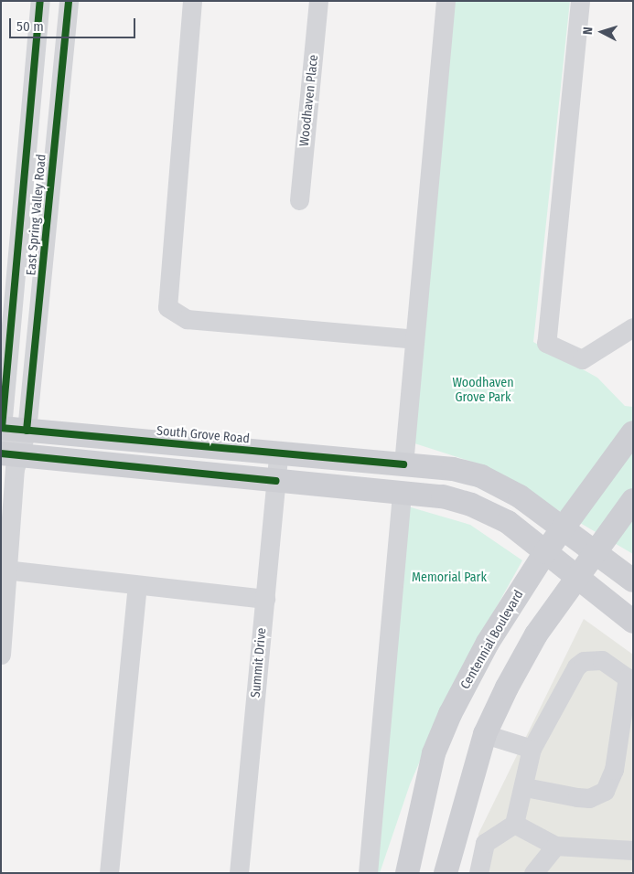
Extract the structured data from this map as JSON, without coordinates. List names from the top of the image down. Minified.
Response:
{"streets":{"main road":["South Grove Road","Centennial Boulevard"],"street":["Woodhaven Place","East Spring Valley Road","Summit Drive"]},"crossings":[["East Spring Valley Road","South Grove Road"],["South Grove Road","Centennial Boulevard"],["South Grove Road","Summit Drive"]],"parks":["Woodhaven Grove Park","Memorial Park"],"scale_bar":"50 m","north":"left"}
